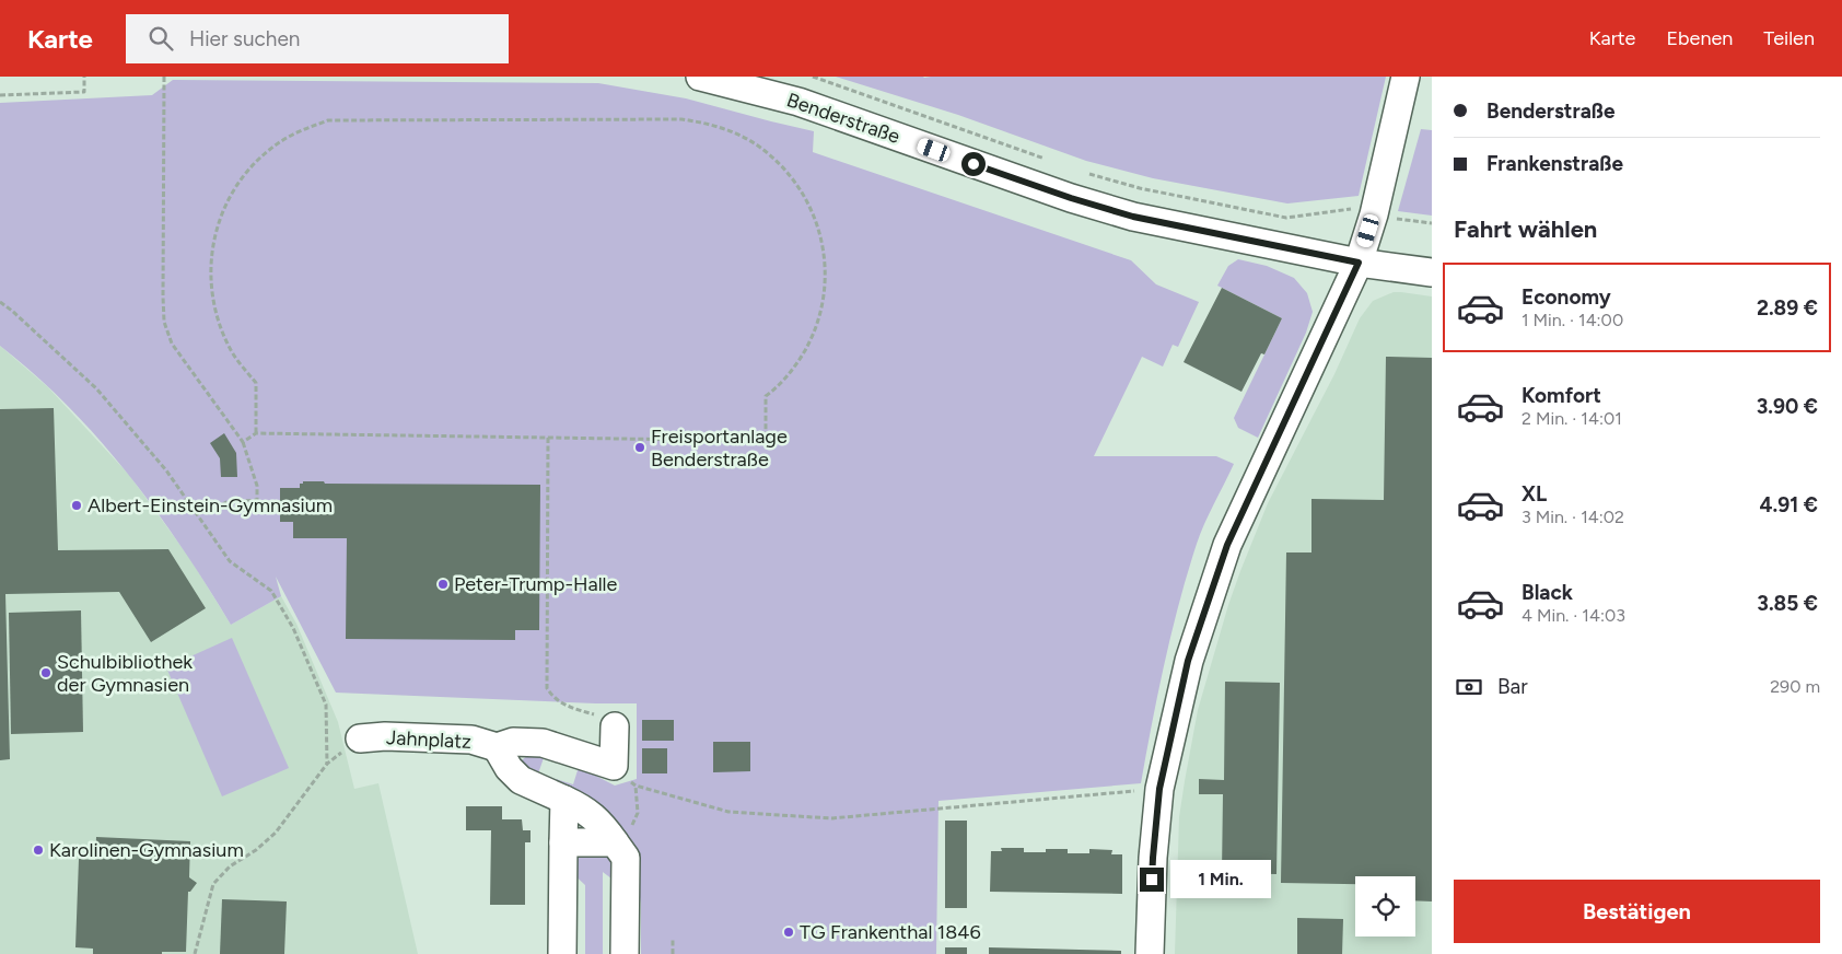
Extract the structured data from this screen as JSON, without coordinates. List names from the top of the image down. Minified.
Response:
{"streets":{"street":["Benderstraße","Jahnplatz"]},"places":["Freisportanlage Benderstraße","Albert-Einstein-Gymnasium","Peter-Trump-Halle","Schulbibliothek der Gymnasien","Karolinen-Gymnasium","TG Frankenthal 1846"],"page":{"header":"Karte","search":"Hier suchen","nav":["Karte","Ebenen","Teilen"],"banner":["Benderstraße","Frankenstraße"],"heading":"Fahrt wählen","list":[{"name":"Economy","note":"1 Min. · 14:00","value":"2.89 €"},{"name":"Komfort","note":"2 Min. · 14:01","value":"3.90 €"},{"name":"XL","note":"3 Min. · 14:02","value":"4.91 €"},{"name":"Black","note":"4 Min. · 14:03","value":"3.85 €"}],"pay":["Bar","290 m"],"bubble":"1 Min.","buttons":"Bestätigen"}}
